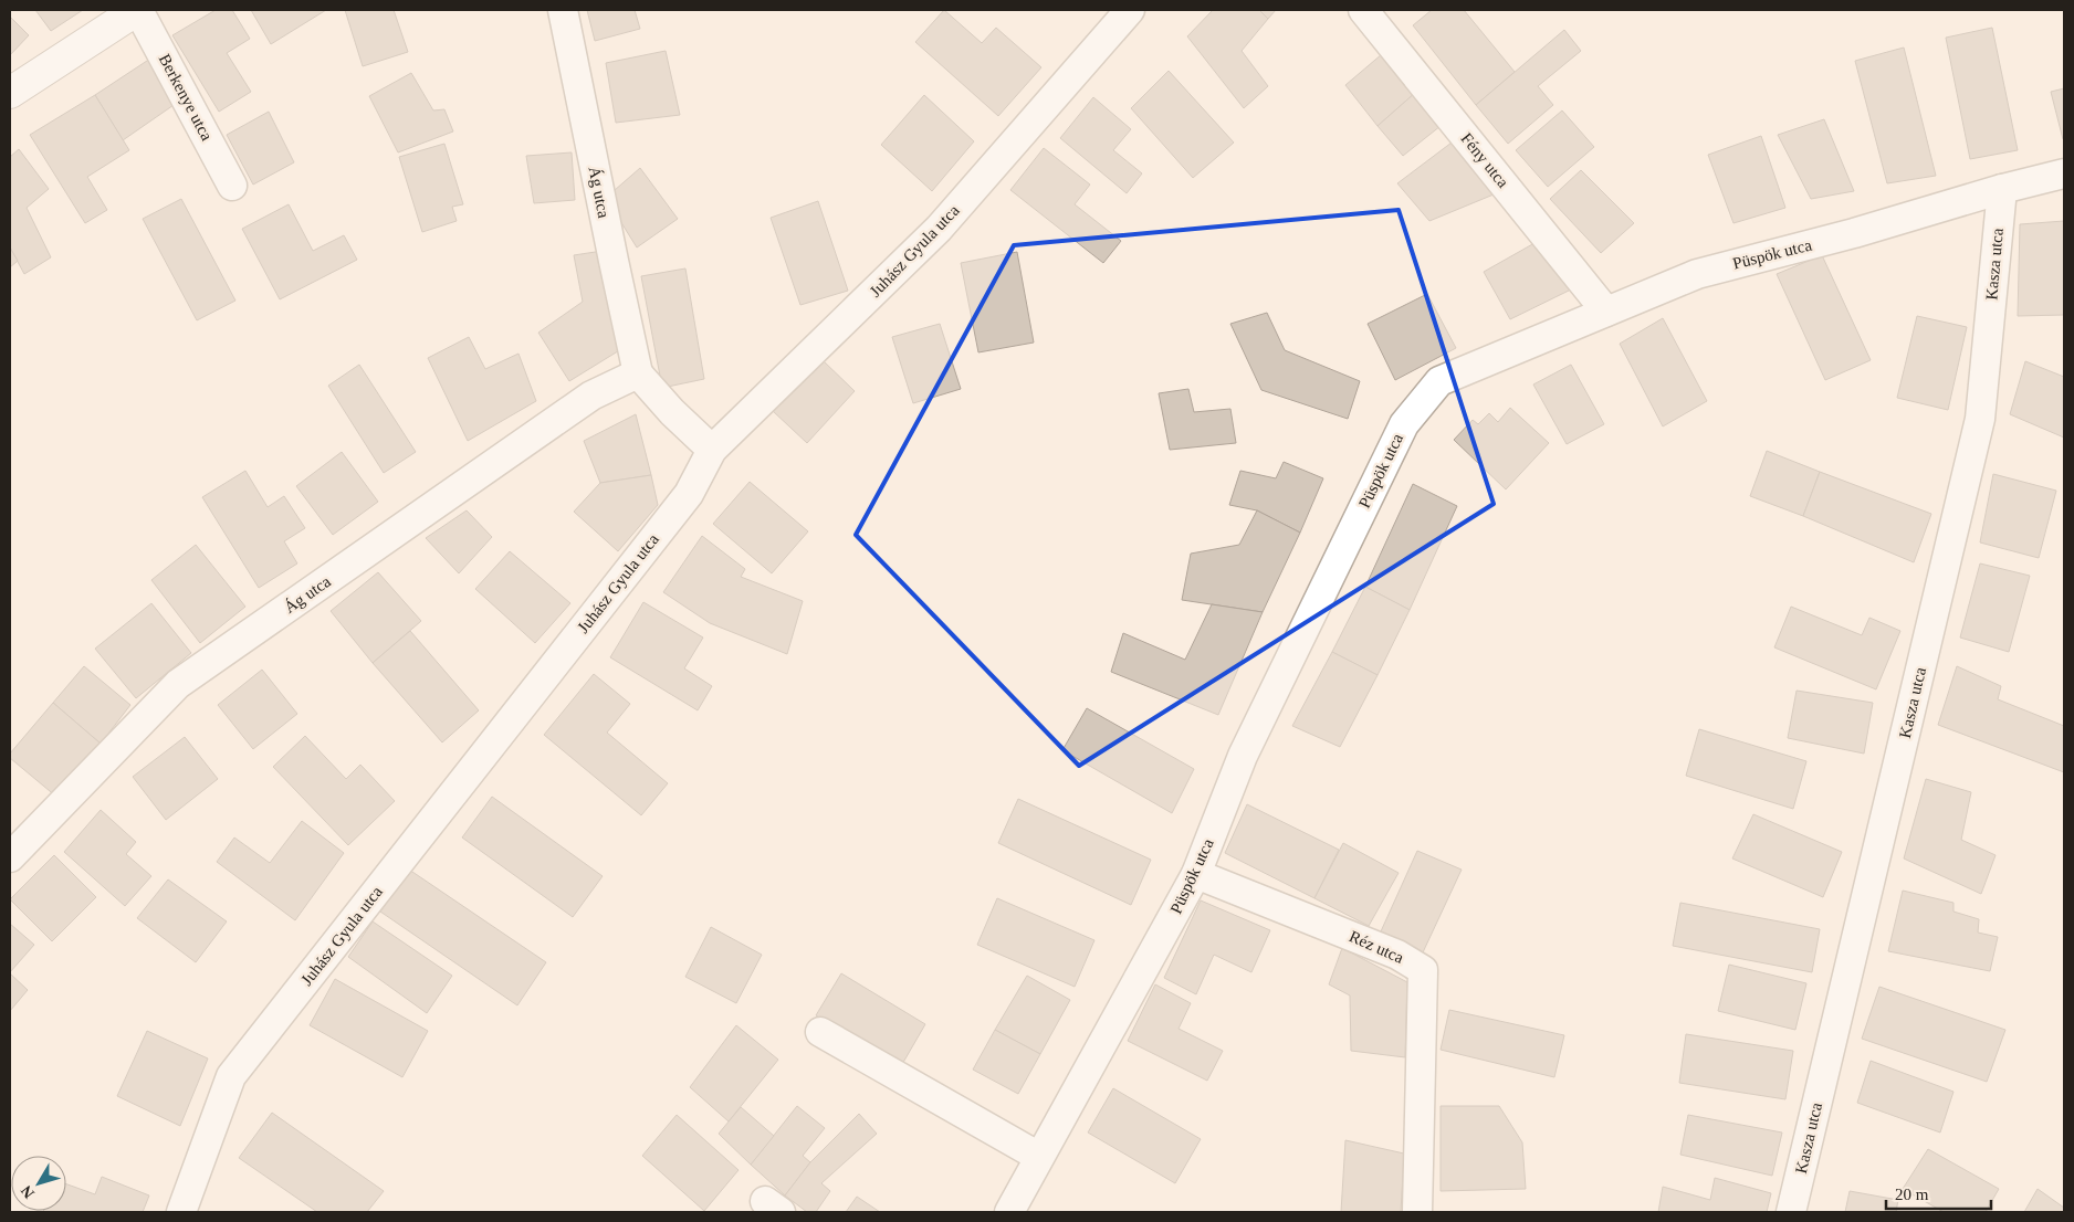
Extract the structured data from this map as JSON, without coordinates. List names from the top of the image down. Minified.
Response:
{"streets":{"street":["Berkenye utca","Fény utca","Ág utca","Juhász Gyula utca","Püspök utca","Kasza utca","Réz utca"]},"crossings":[["Fény utca","Püspök utca"],["Ág utca","Juhász Gyula utca"],["Püspök utca","Kasza utca"],["Püspök utca","Réz utca"]],"scale_bar":"20 m","north":"bottom left"}
